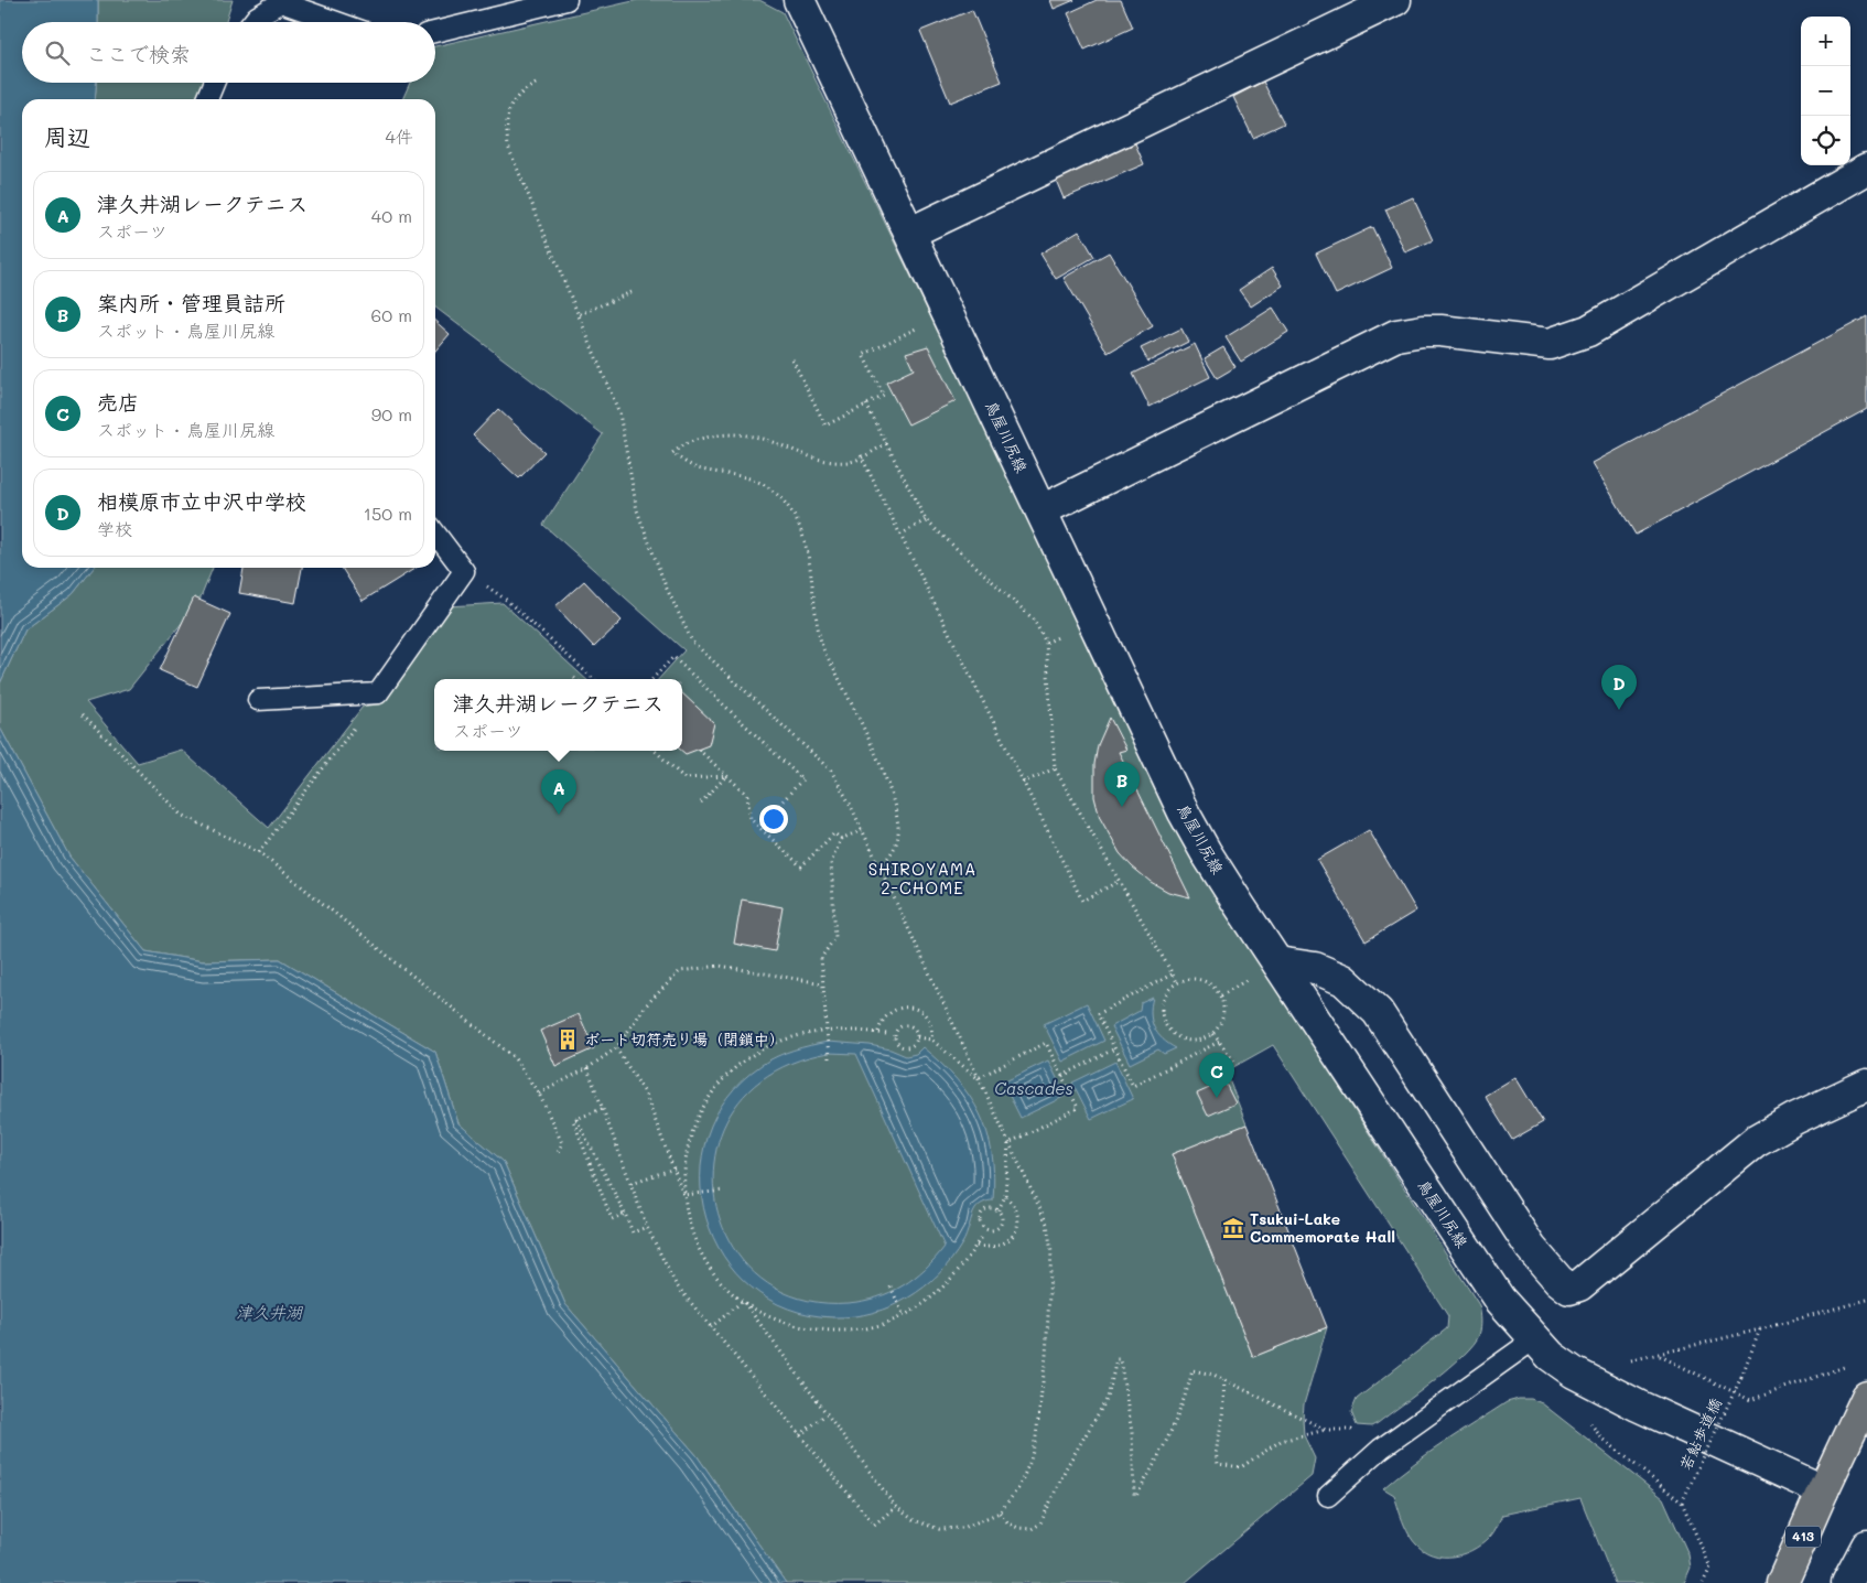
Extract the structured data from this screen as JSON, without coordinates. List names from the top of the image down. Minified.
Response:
{"streets":{"highway":["413"],"street":["鳥屋川尻線"],"path":["若鮎歩道橋"]},"crossings":[["鳥屋川尻線","413"]],"districts":["SHIROYAMA 2-CHOME"],"water":["Cascades","津久井湖"],"places":{"building":["ボート切符売り場（閉鎖中）"],"museum":["Tsukui-Lake Commemorate Hall"]},"page":{"map_buttons":["+","−"],"search":"ここで検索","heading":["周辺","4件"],"list":[{"mark":"A","name":"津久井湖レークテニス","note":"スポーツ","value":"40 m"},{"mark":"B","name":"案内所・管理員詰所","note":"スポット · 鳥屋川尻線","value":"60 m"},{"mark":"C","name":"売店","note":"スポット · 鳥屋川尻線","value":"90 m"},{"mark":"D","name":"相模原市立中沢中学校","note":"学校","value":"150 m"}],"pins":["D","B","A","C"],"popup":["津久井湖レークテニス","スポーツ"]}}
